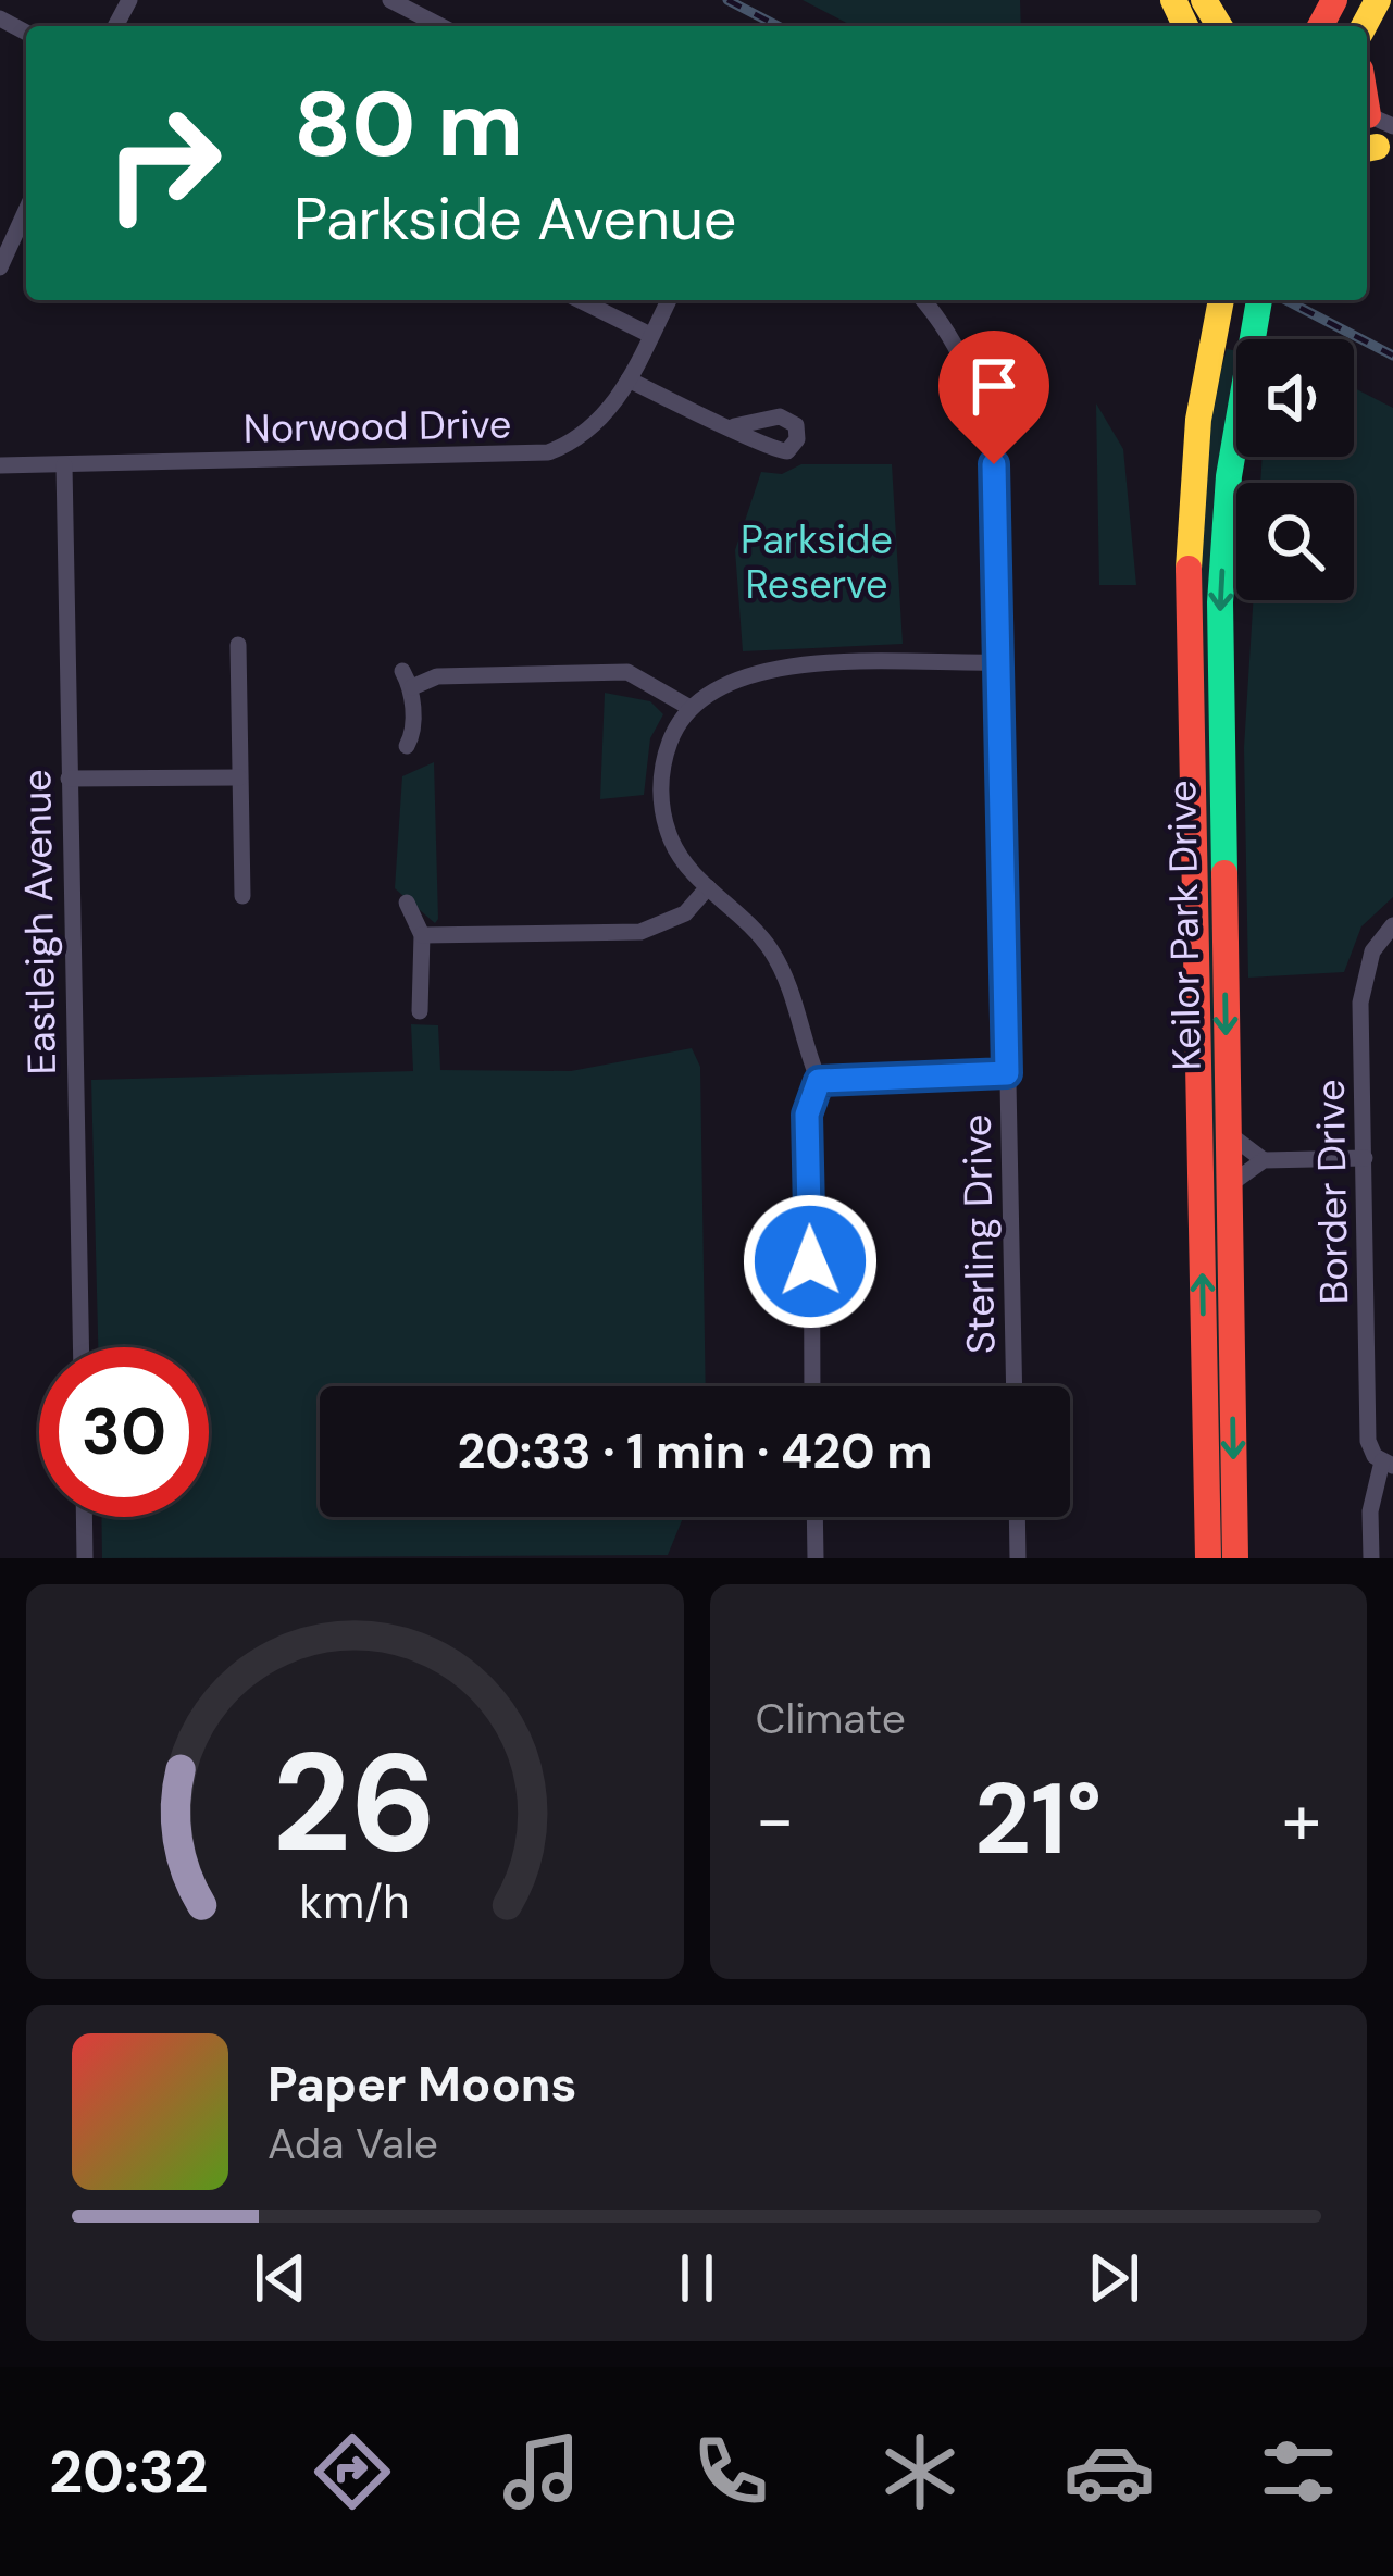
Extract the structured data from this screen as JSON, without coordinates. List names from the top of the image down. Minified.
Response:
{"streets":{"main road":["Keilor Park Drive"],"street":["Norwood Drive","Eastleigh Avenue","Border Drive","Sterling Drive"]},"crossings":[["Norwood Drive","Eastleigh Avenue"]],"parks":["Parkside Reserve"],"page":{"turn":["80 m","Parkside Avenue"],"limit":"30","trip":"20:33 · 1 min · 420 m","tile":"Climate","heat":["−","21°","+"],"song":["Paper Moons","Ada Vale"],"tabs":"20:32","gauge":["26","km/h"]}}
